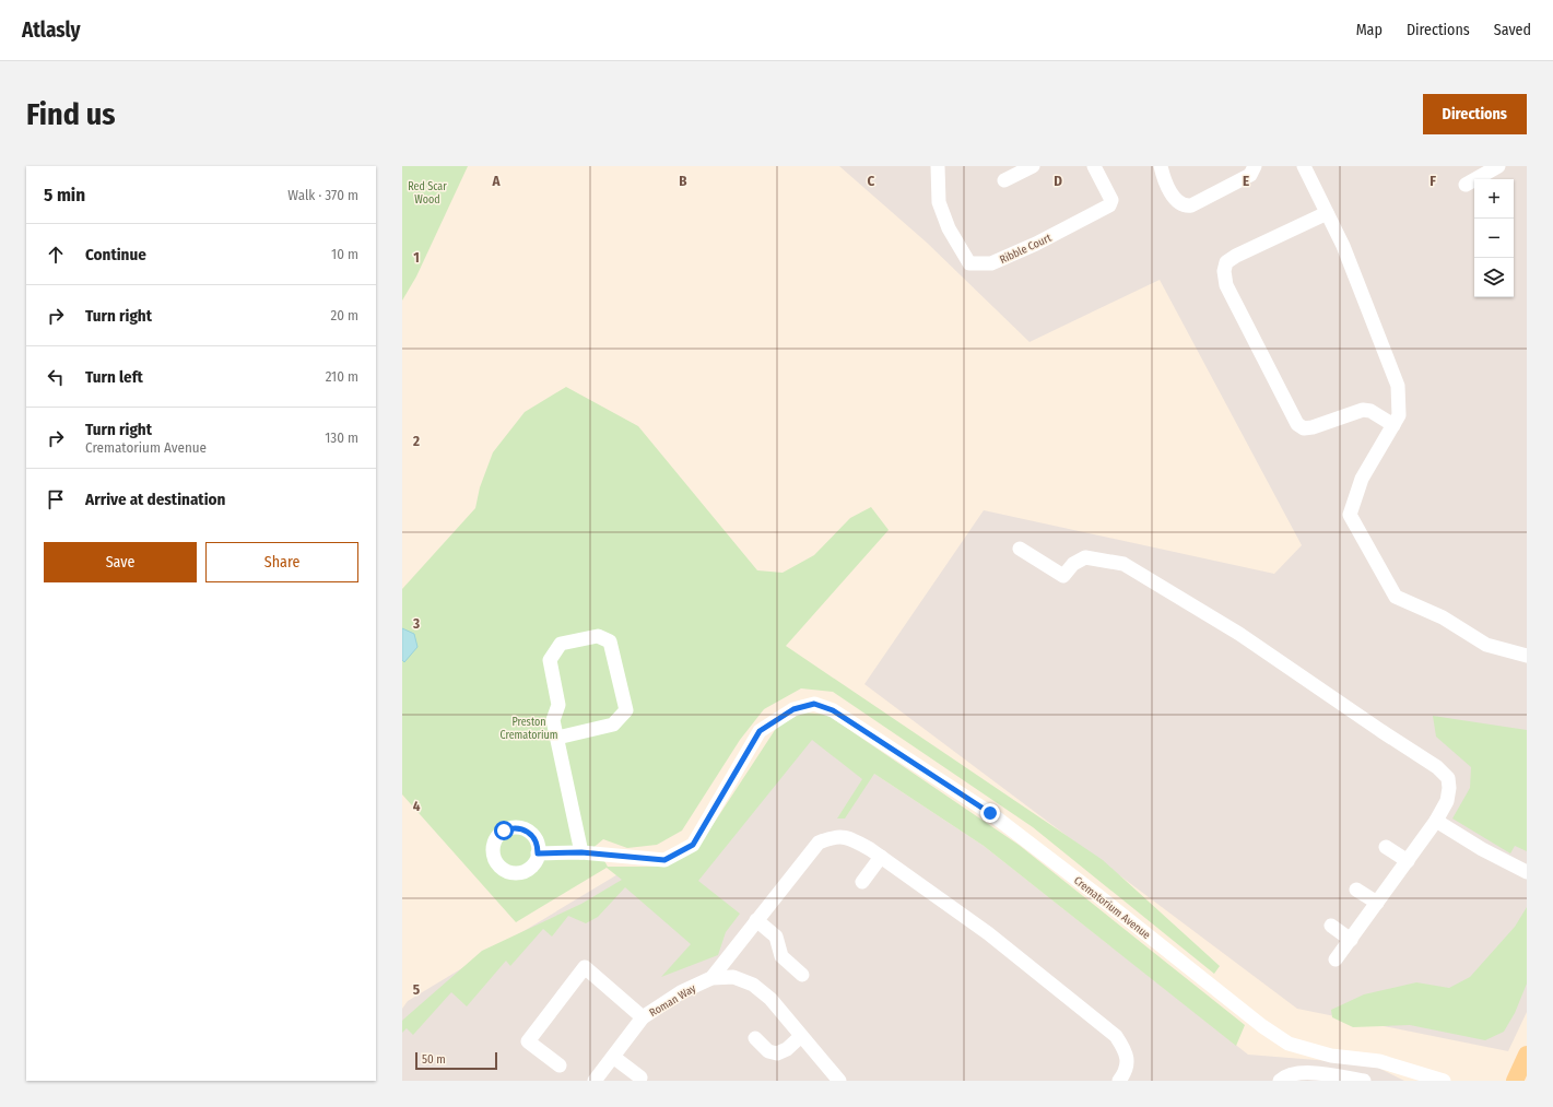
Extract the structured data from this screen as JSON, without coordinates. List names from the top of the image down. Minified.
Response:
{"streets":{"lane":["Ribble Court","Crematorium Avenue","Roman Way"]},"parks":["Red Scar Wood","Preston Crematorium"],"scale_bar":"50 m","page":{"header":"Atlasly","nav":["Map","Directions","Saved"],"buttons":["Directions",["Save","Share"]],"title":"Find us","heading":["5 min","Walk · 370 m"],"map_buttons":["+","−"],"list":[["Continue","10 m"],["Turn right","20 m"],["Turn left","210 m"],["Turn right","Crematorium Avenue","130 m"],"Arrive at destination"],"scale":"50 m"},"grid":{"columns":["A","B","C","D","E","F"],"rows":["1","2","3","4","5"]}}
